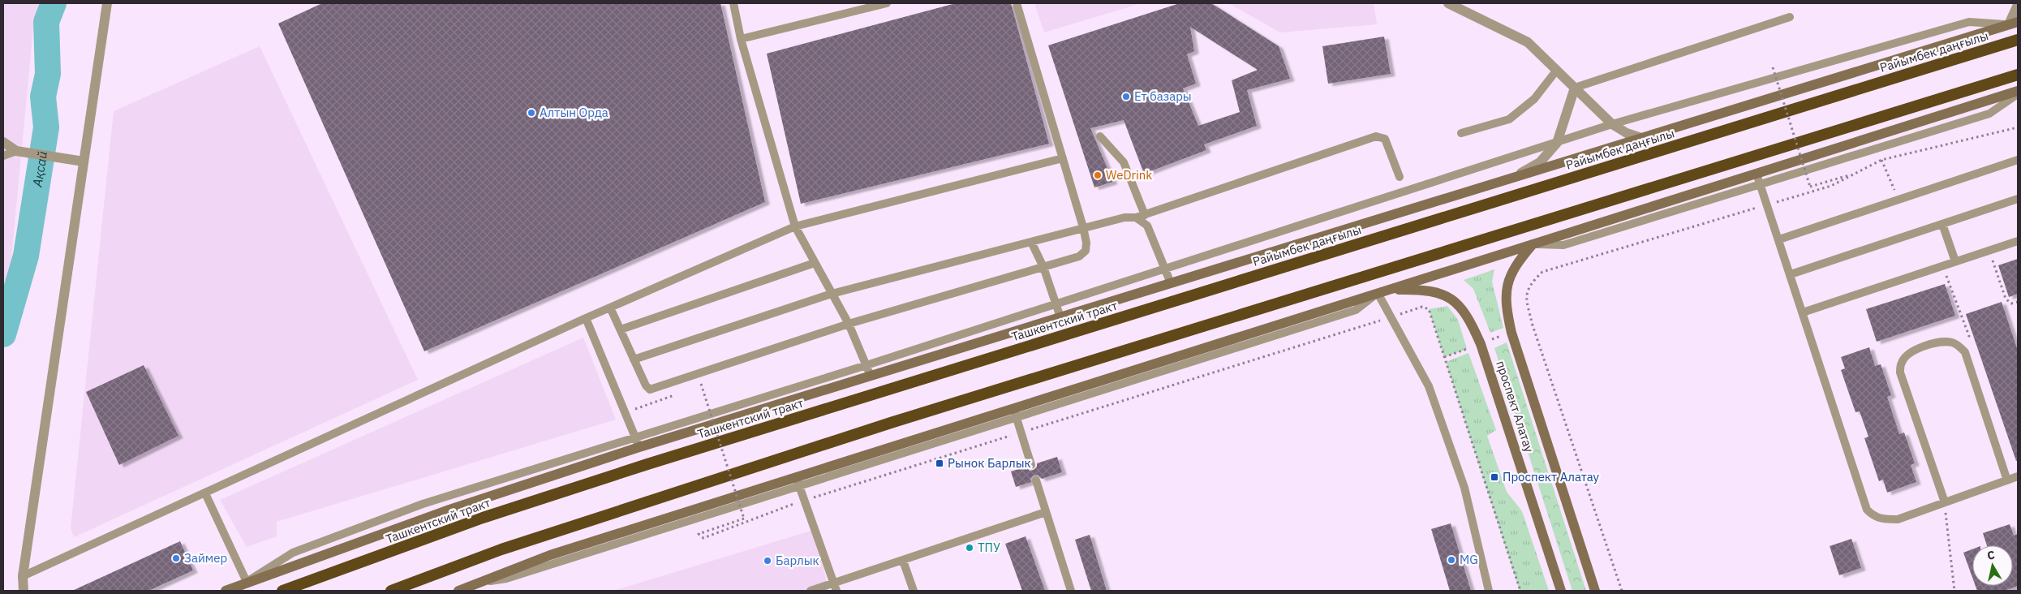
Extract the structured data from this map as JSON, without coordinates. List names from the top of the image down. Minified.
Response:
{"streets":{"highway":["Райымбек даңғылы","Ташкентский тракт"],"main road":["проспект Алатау"]},"crossings":[["Райымбек даңғылы","Ташкентский тракт"]],"water":["Ақсай"],"places":{"other":["Ет базары","Алтын Орда","WeDrink","ТПУ","Займер","MG","Барлык"],"transit":["Рынок Барлык","Проспект Алатау"]},"north":"top"}
